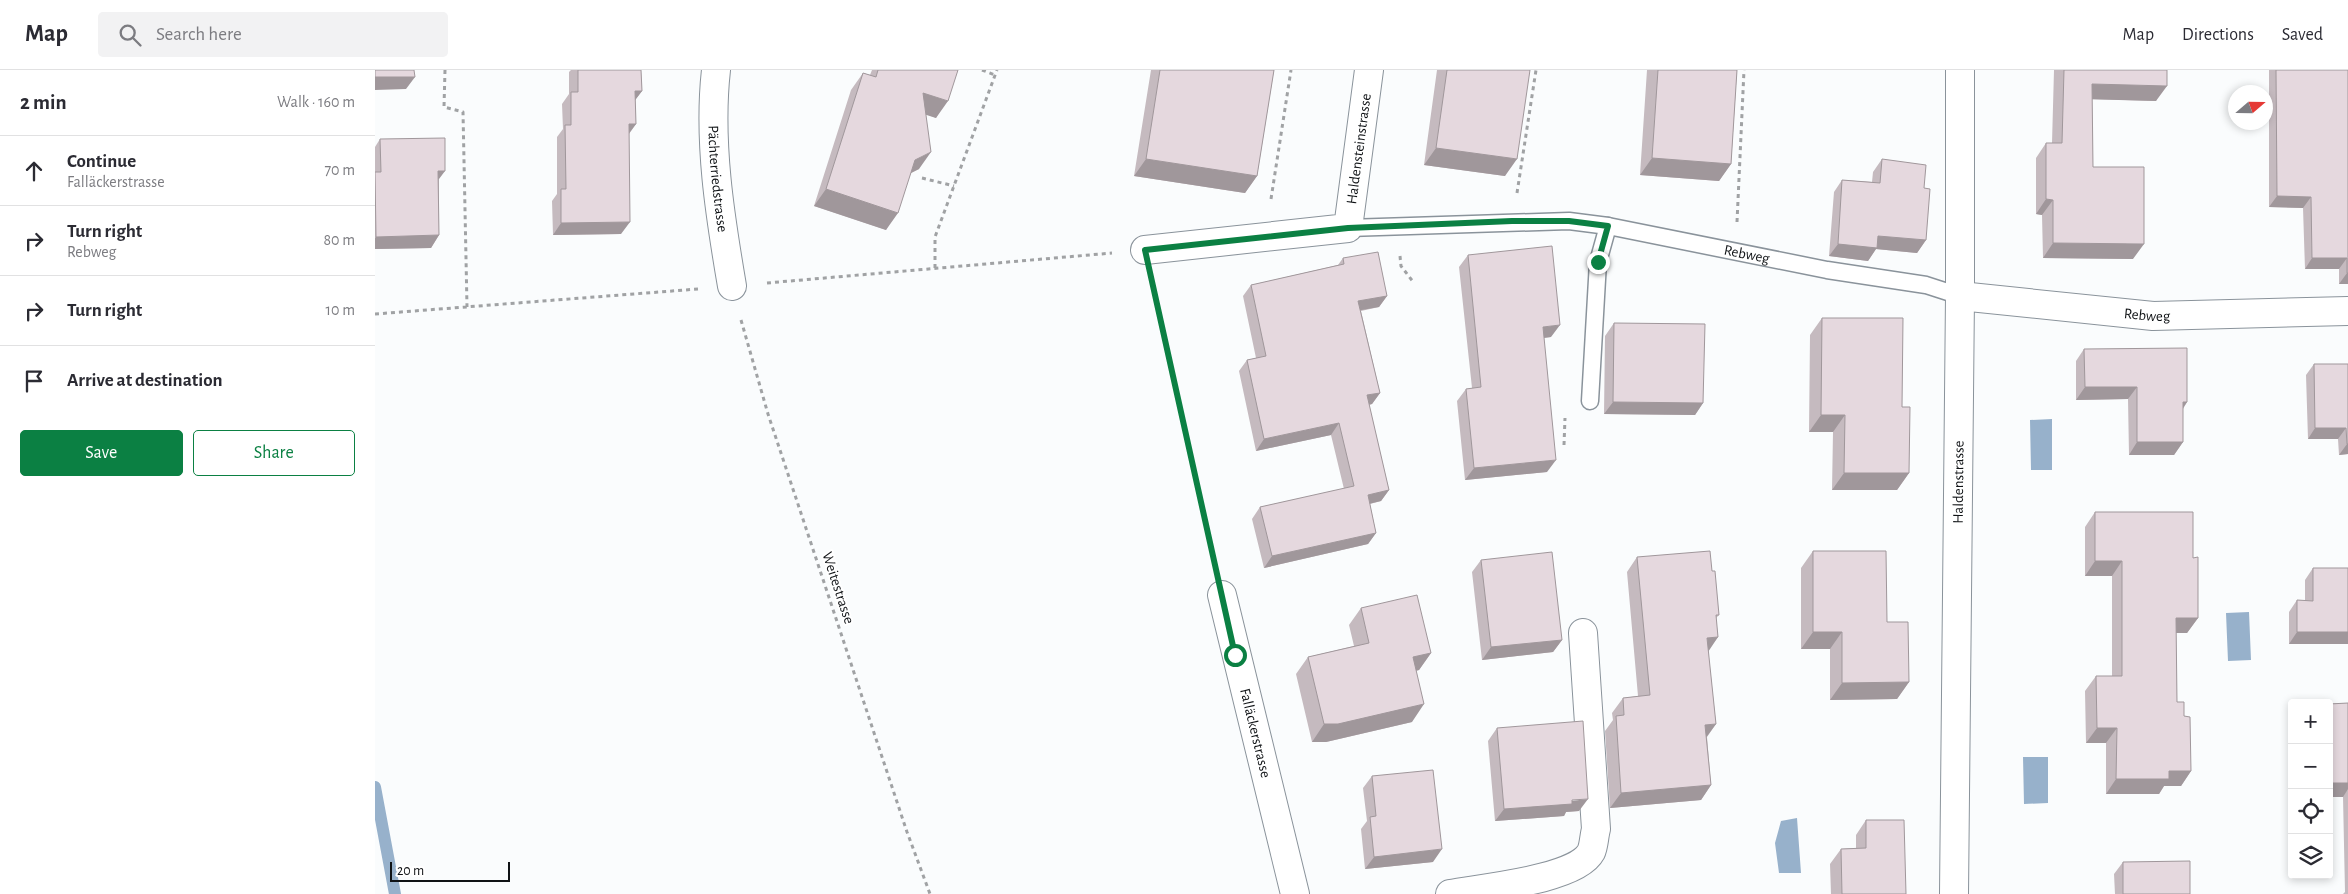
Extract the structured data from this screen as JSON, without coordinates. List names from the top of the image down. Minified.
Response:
{"streets":{"street":["Haldensteinstrasse","Pächterriedstrasse","Rebweg","Haldenstrasse","Falläckerstrasse"],"path":["Weitestrasse"]},"crossings":[["Haldensteinstrasse","Rebweg"],["Pächterriedstrasse","Weitestrasse"],["Rebweg","Haldenstrasse"]],"scale_bar":"20 m","north":"right","page":{"header":"Map","search":"Search here","nav":["Map","Directions","Saved"],"heading":["2 min","Walk · 160 m"],"list":[["Continue","Falläckerstrasse","70 m"],["Turn right","Rebweg","80 m"],["Turn right","10 m"],"Arrive at destination"],"buttons":["Save","Share"],"map_buttons":["+","−"],"scale":"20 m"}}
